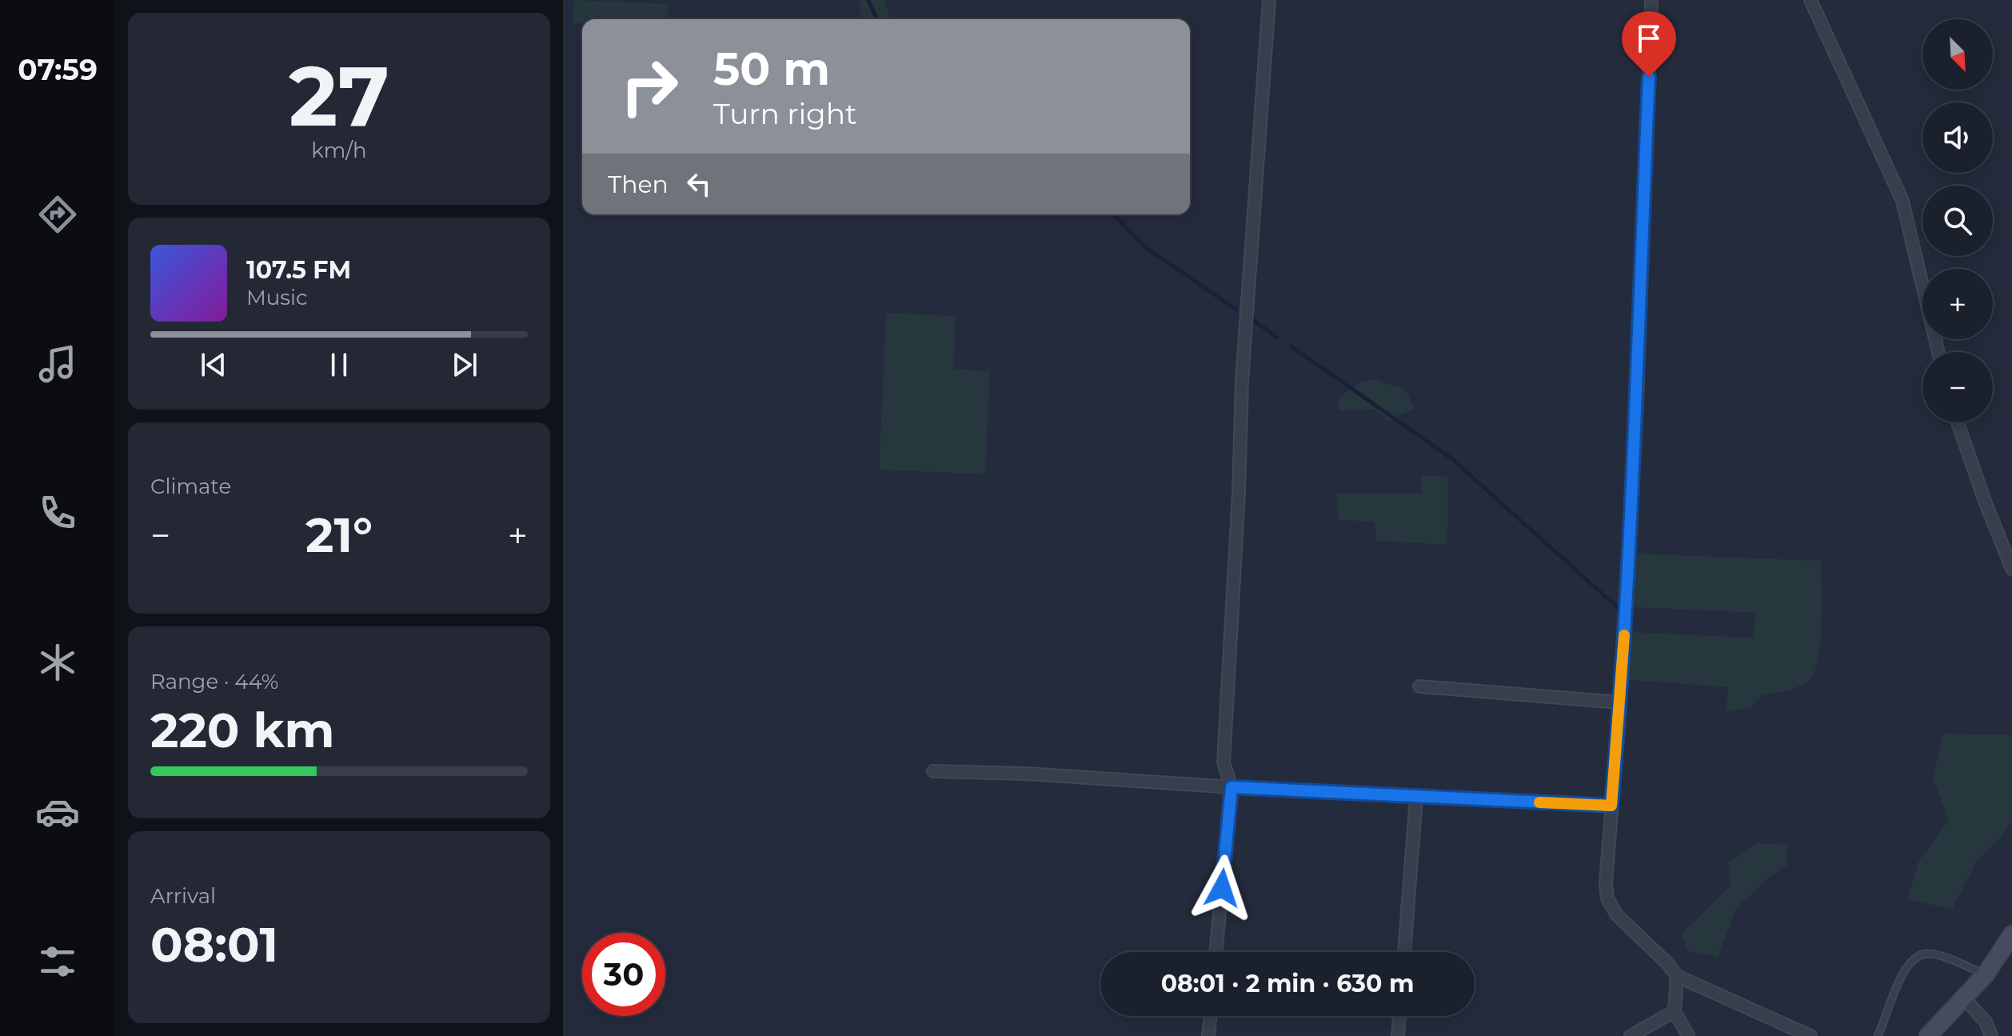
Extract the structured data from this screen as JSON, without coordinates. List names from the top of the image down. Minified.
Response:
{"north":"bottom right","page":{"tabs":"07:59","tile":[["27","km/h"],"Climate",["Range · 44%","220 km"],["Arrival","08:01"]],"map_buttons":["+","−"],"turn":["50 m","Turn right"],"then":"Then","song":["107.5 FM","Music"],"heat":["−","21°","+"],"limit":"30","trip":"08:01 · 2 min · 630 m"}}
